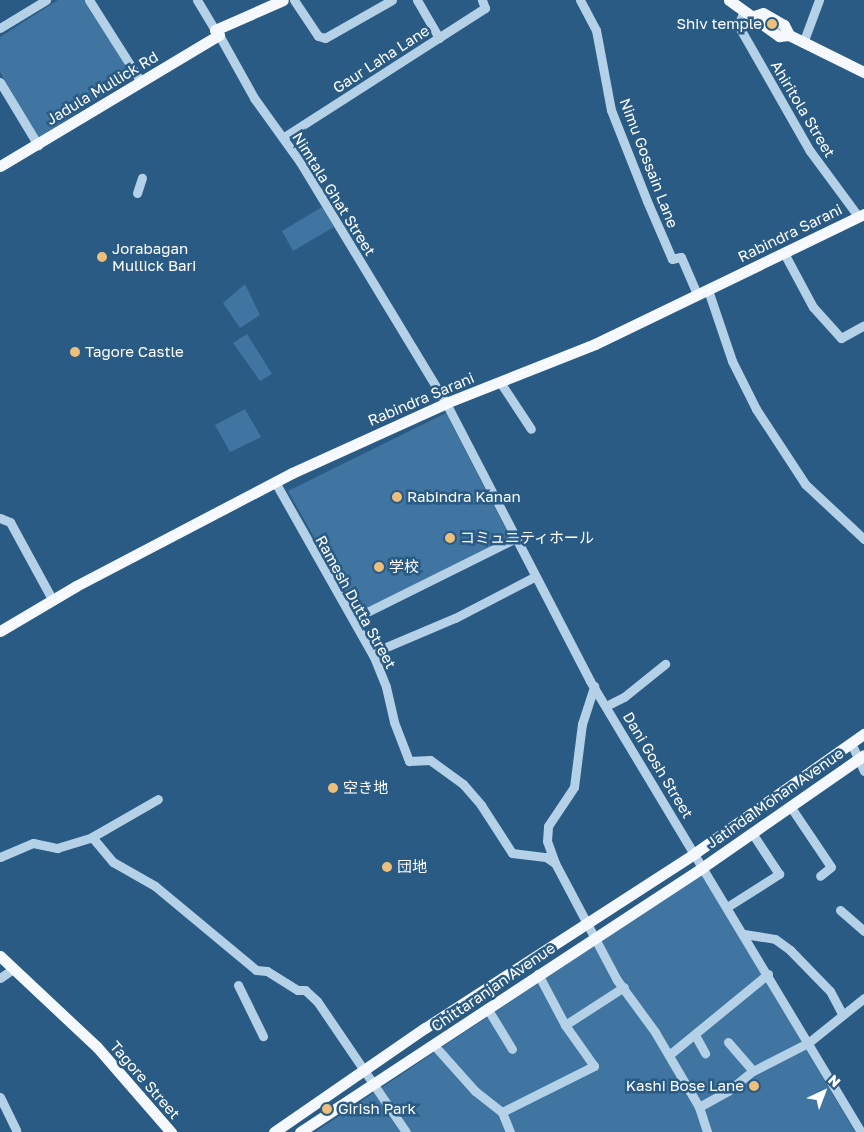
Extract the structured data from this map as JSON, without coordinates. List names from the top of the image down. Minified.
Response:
{"streets":{"main road":["Jadula Mullick Rd","Rabindra Sarani","Jatinda Mohan Avenue","Chittaranjan Avenue","Tagore Street"],"street":["Gaur Laha Lane","Ahiritola Street","Nimu Gossain Lane","Nimtala Ghat Street","Ramesh Dutta Street","Dani Gosh Street"]},"crossings":[["Gaur Laha Lane","Nimtala Ghat Street"],["Jadula Mullick Rd","Nimtala Ghat Street"],["Ahiritola Street","Rabindra Sarani"],["Nimu Gossain Lane","Rabindra Sarani"],["Nimtala Ghat Street","Rabindra Sarani"],["Nimtala Ghat Street","Dani Gosh Street"],["Rabindra Sarani","Ramesh Dutta Street"],["Rabindra Sarani","Dani Gosh Street"],["Dani Gosh Street","Jatinda Mohan Avenue"],["Dani Gosh Street","Chittaranjan Avenue"],["Jatinda Mohan Avenue","Chittaranjan Avenue"]],"places":["Shiv temple","Jorabagan Mullick Bari","Tagore Castle","Rabindra Kanan","コミュニティホール","学校","空き地","団地","Kashi Bose Lane","Girish Park"],"north":"top right"}
